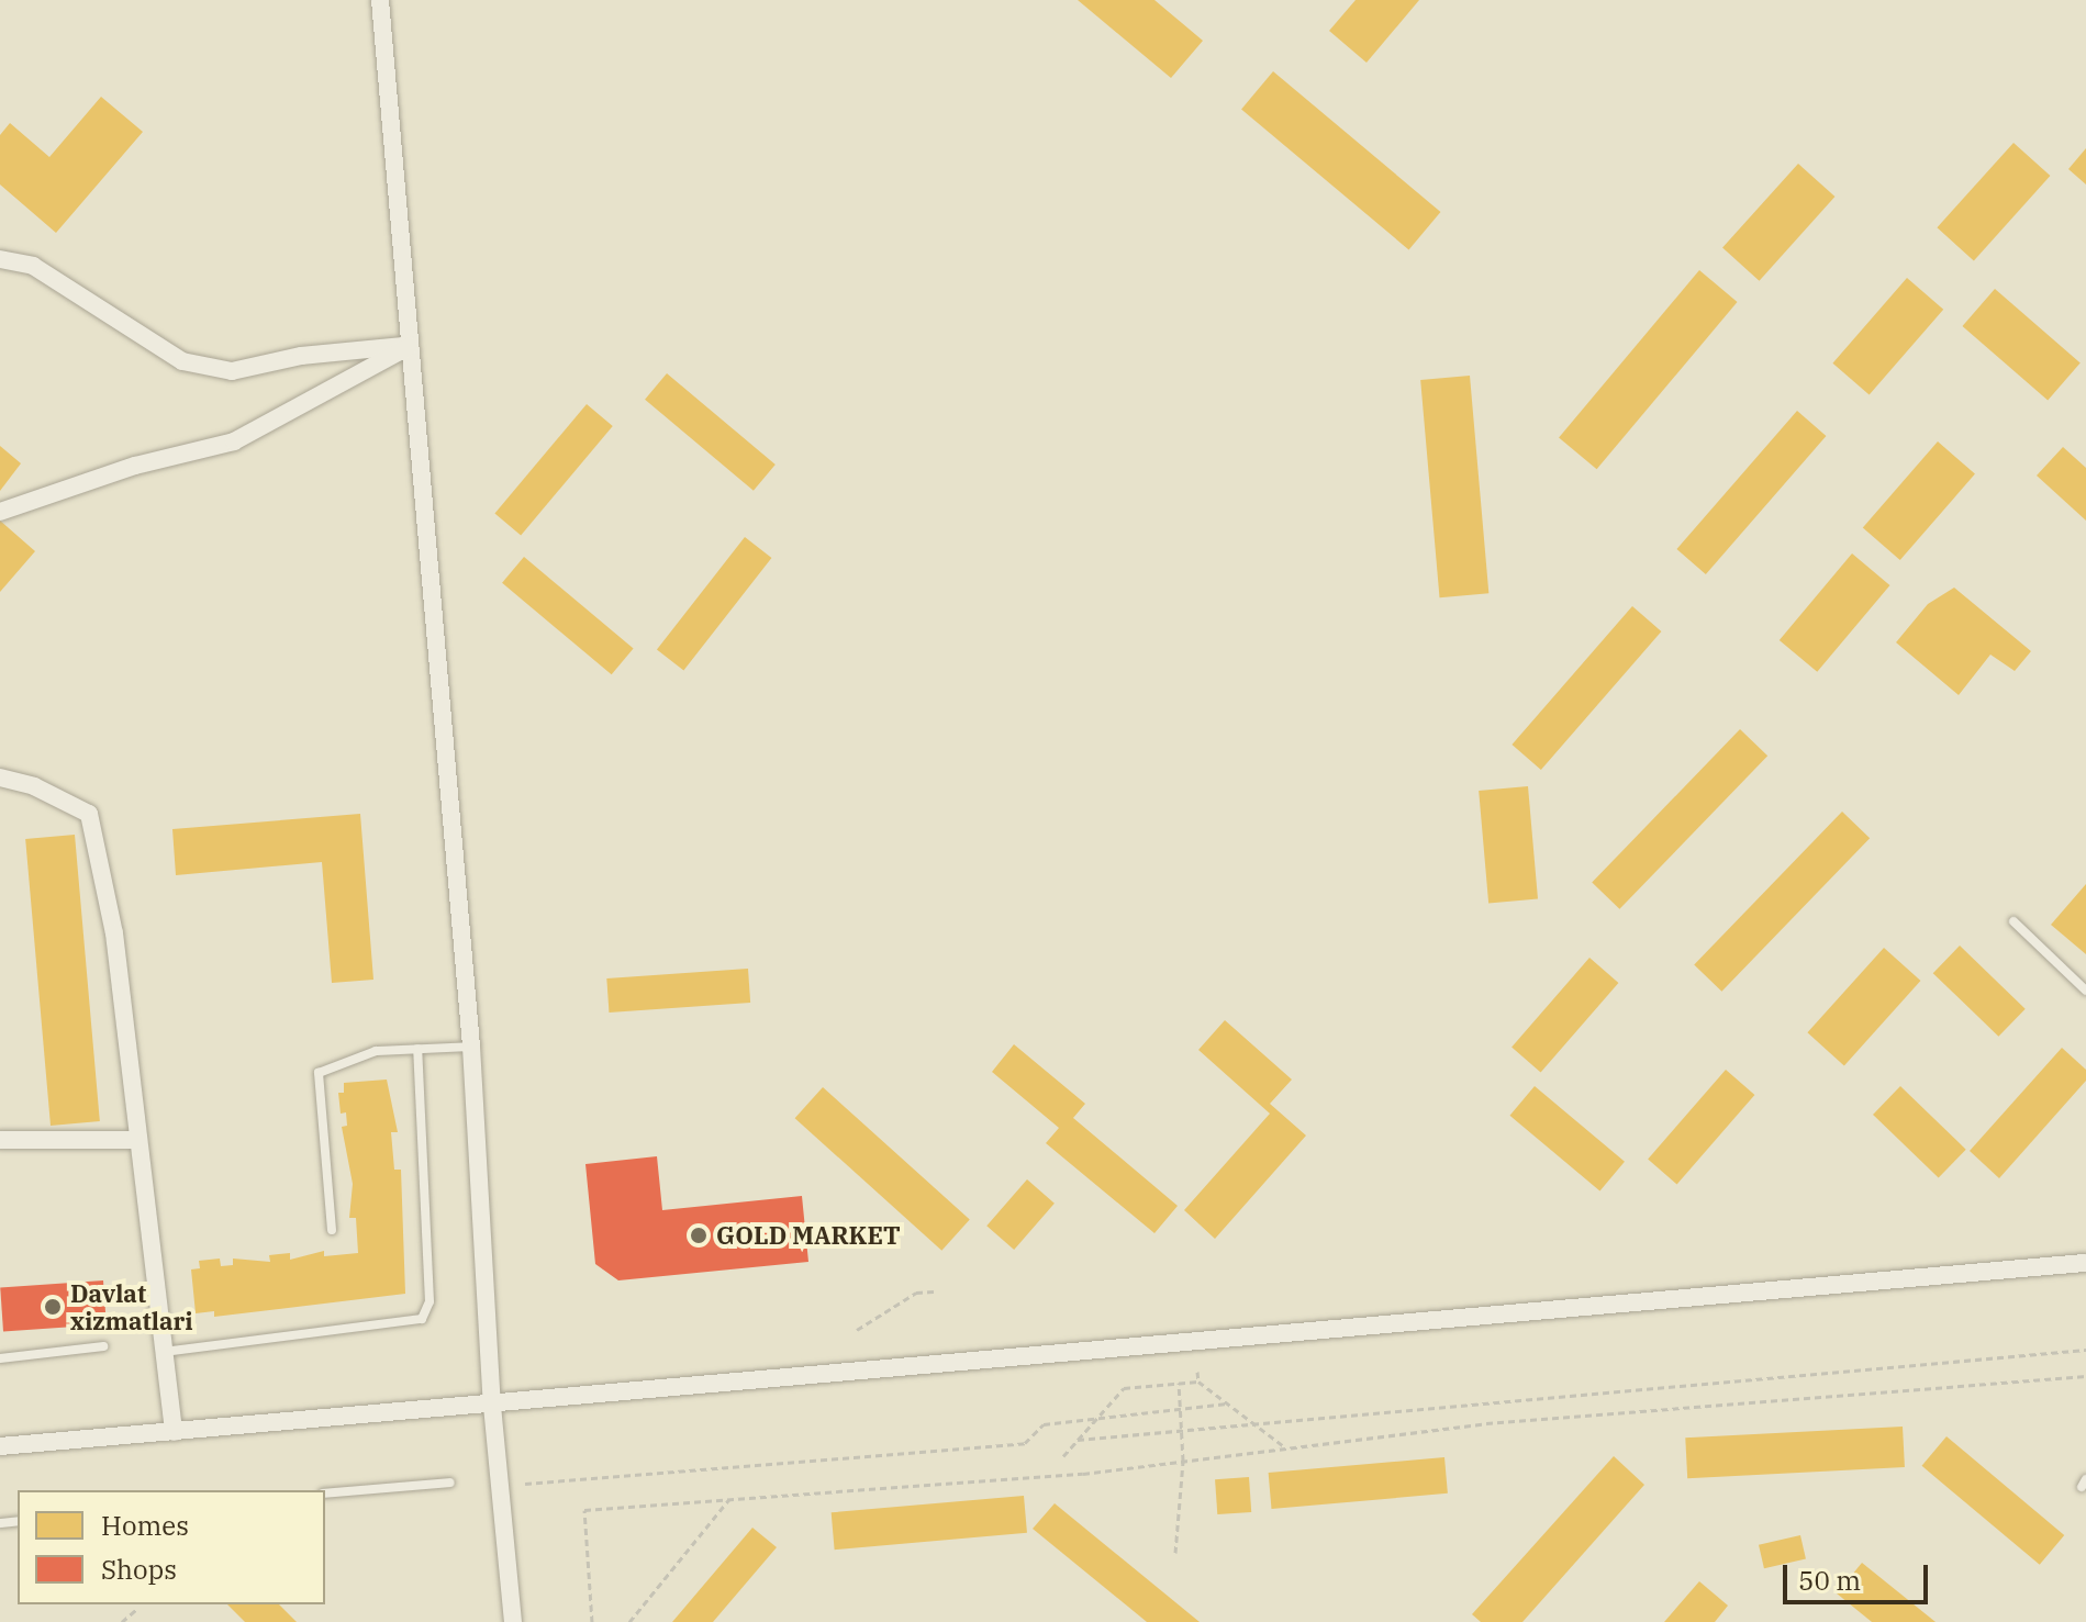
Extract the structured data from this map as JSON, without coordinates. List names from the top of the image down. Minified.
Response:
{"places":["GOLD MARKET","Davlat xizmatlari"],"legend":["Homes","Shops"],"scale_bar":"50 m"}
